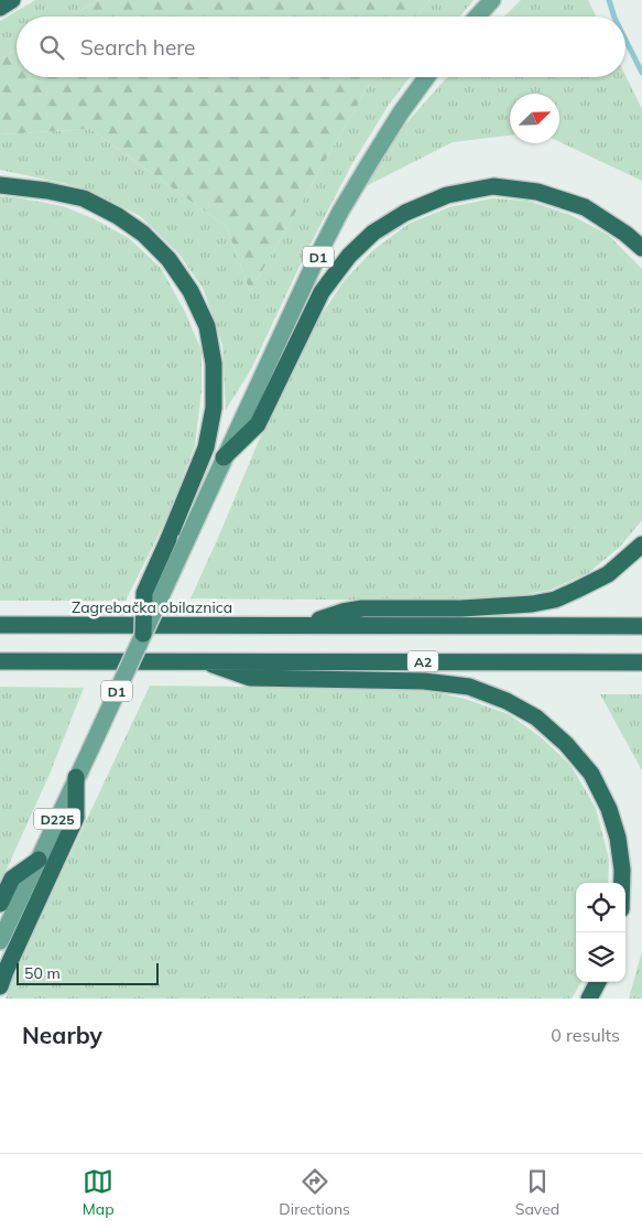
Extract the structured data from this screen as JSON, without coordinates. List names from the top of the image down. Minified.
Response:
{"streets":{"highway":["Zagrebačka obilaznica","A2"],"main road":["D1","D225"]},"crossings":[["D1","D225"]],"scale_bar":"50 m","north":"top right","page":{"search":"Search here","scale":"50 m","heading":["Nearby","0 results"],"nav":["Map","Directions","Saved"]}}
